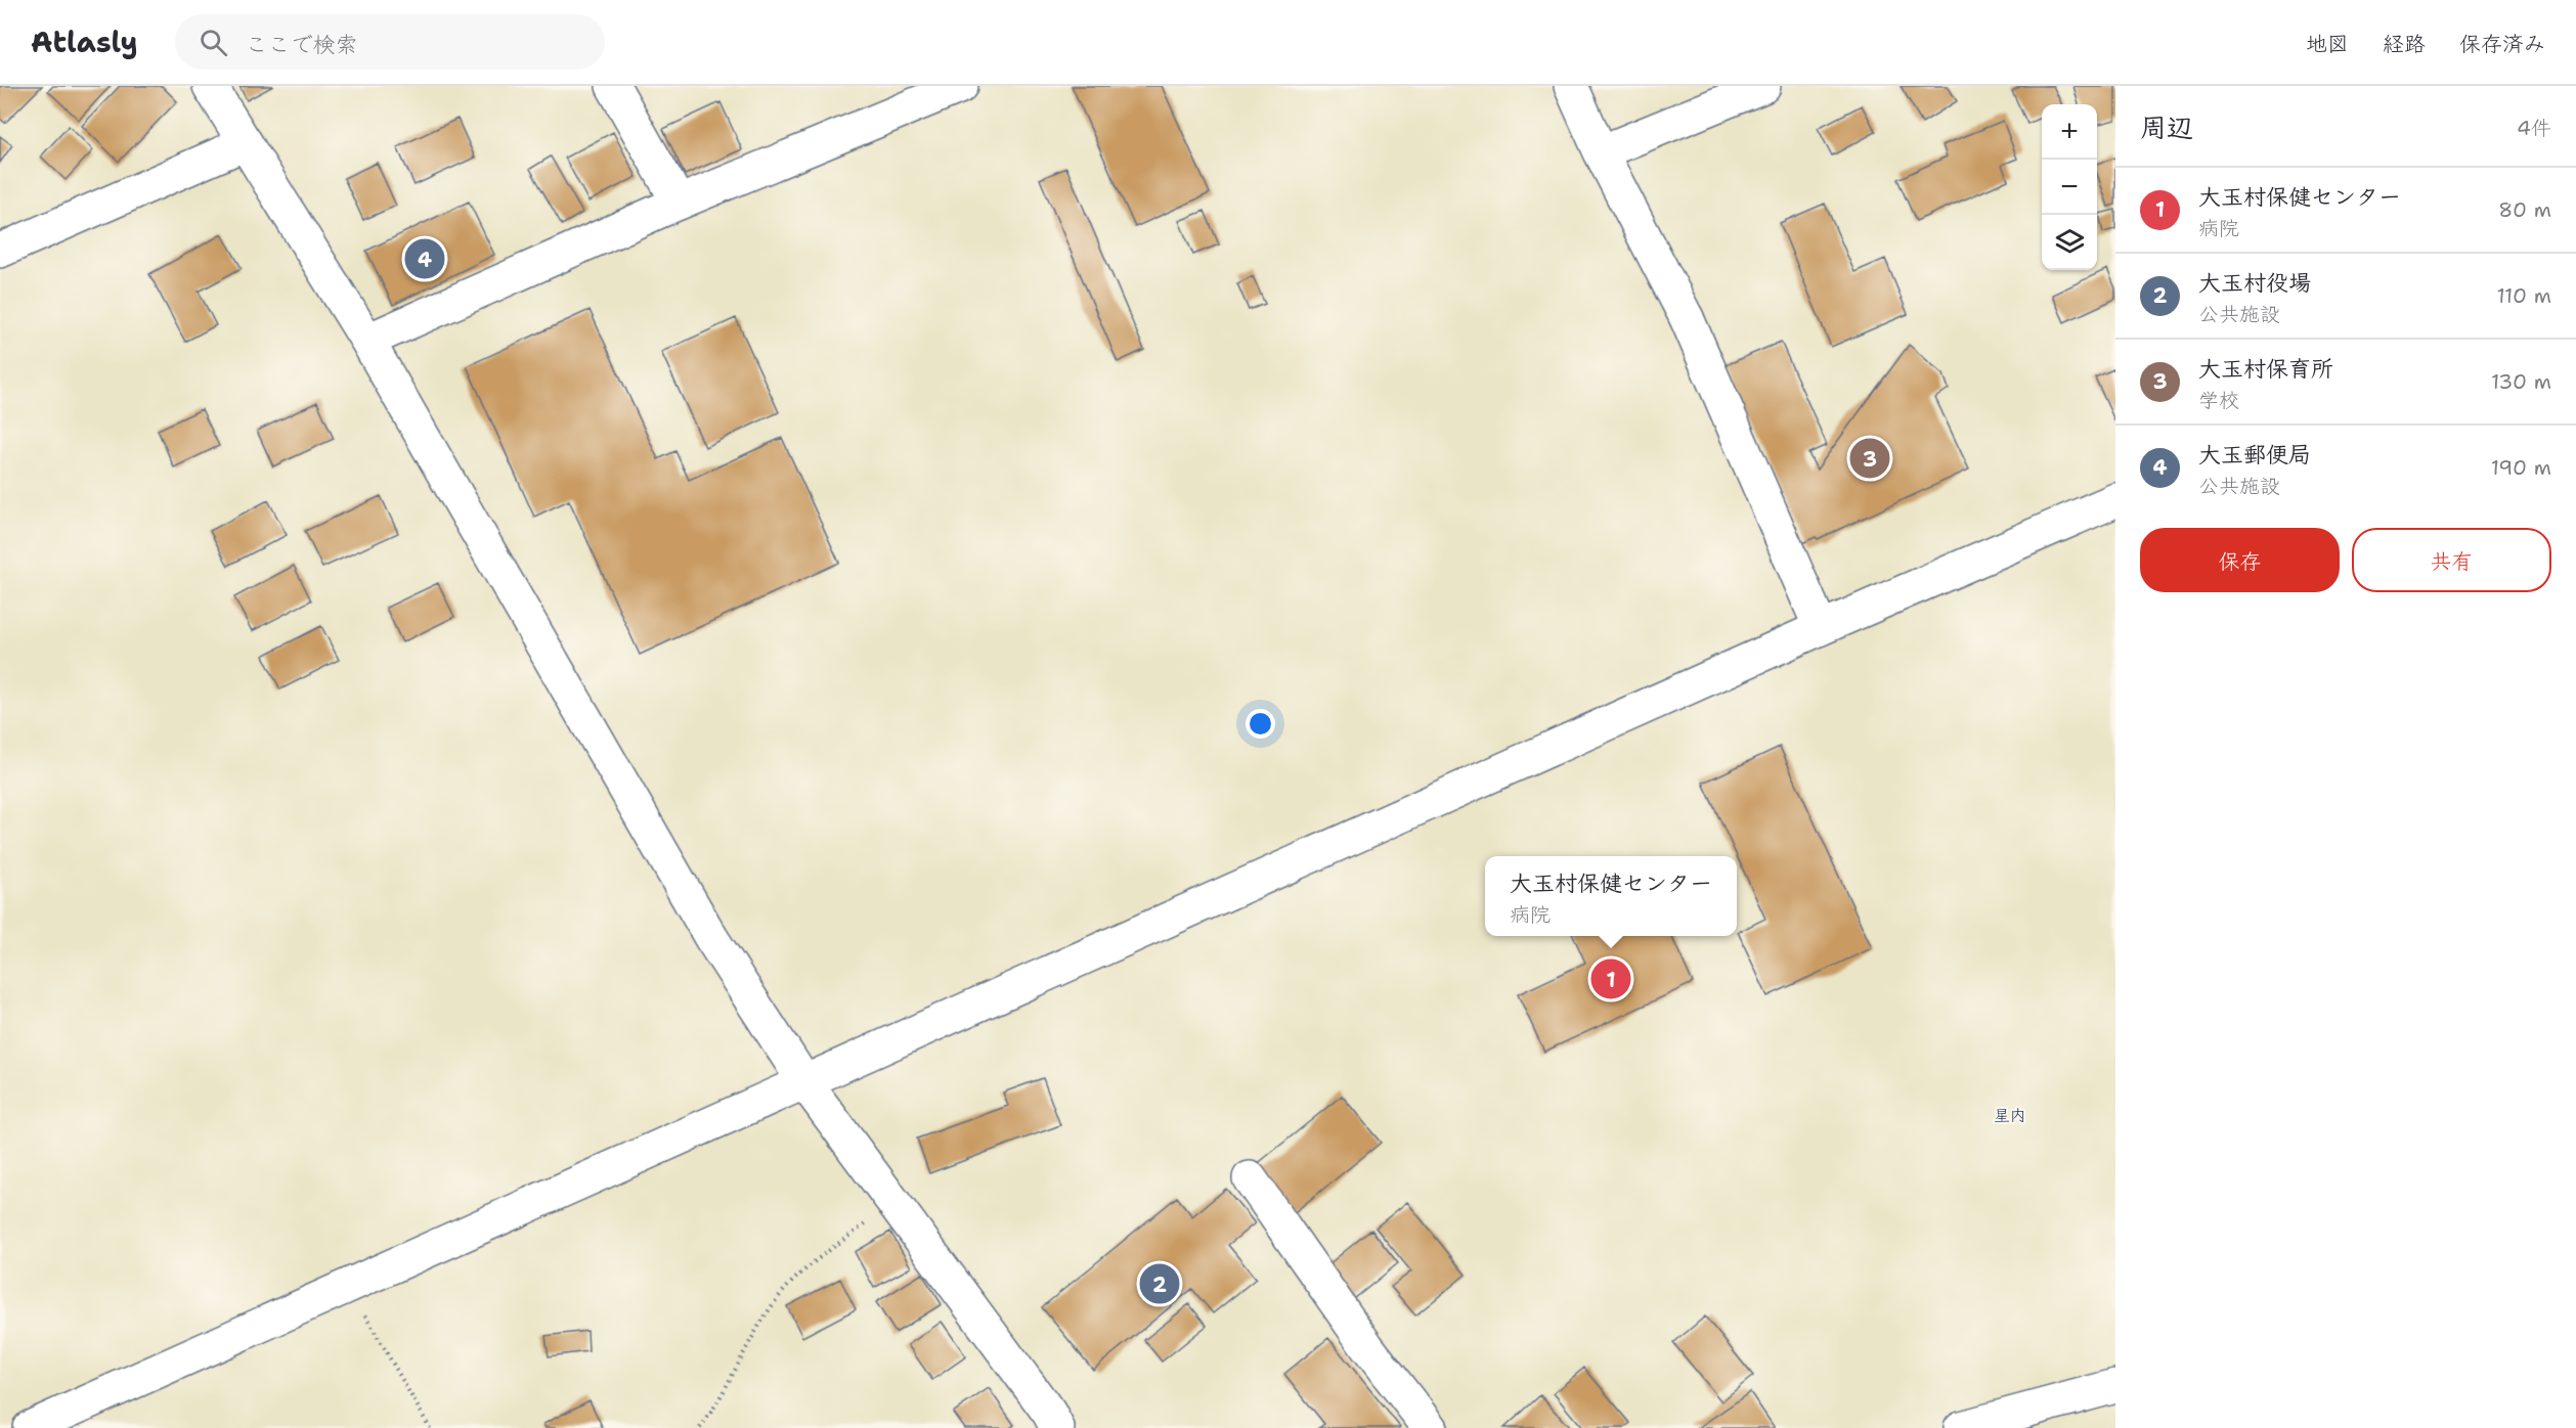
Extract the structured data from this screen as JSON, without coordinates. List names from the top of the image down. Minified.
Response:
{"districts":["星内"],"page":{"header":"Atlasly","search":"ここで検索","nav":["地図","経路","保存済み"],"heading":["周辺","4件"],"map_buttons":["+","−"],"list":[{"mark":"1","name":"大玉村保健センター","note":"病院","value":"80 m"},{"mark":"2","name":"大玉村役場","note":"公共施設","value":"110 m"},{"mark":"3","name":"大玉村保育所","note":"学校","value":"130 m"},{"mark":"4","name":"大玉郵便局","note":"公共施設","value":"190 m"}],"pins":["4","3","1","2"],"buttons":["保存","共有"],"popup":["大玉村保健センター","病院"]}}
